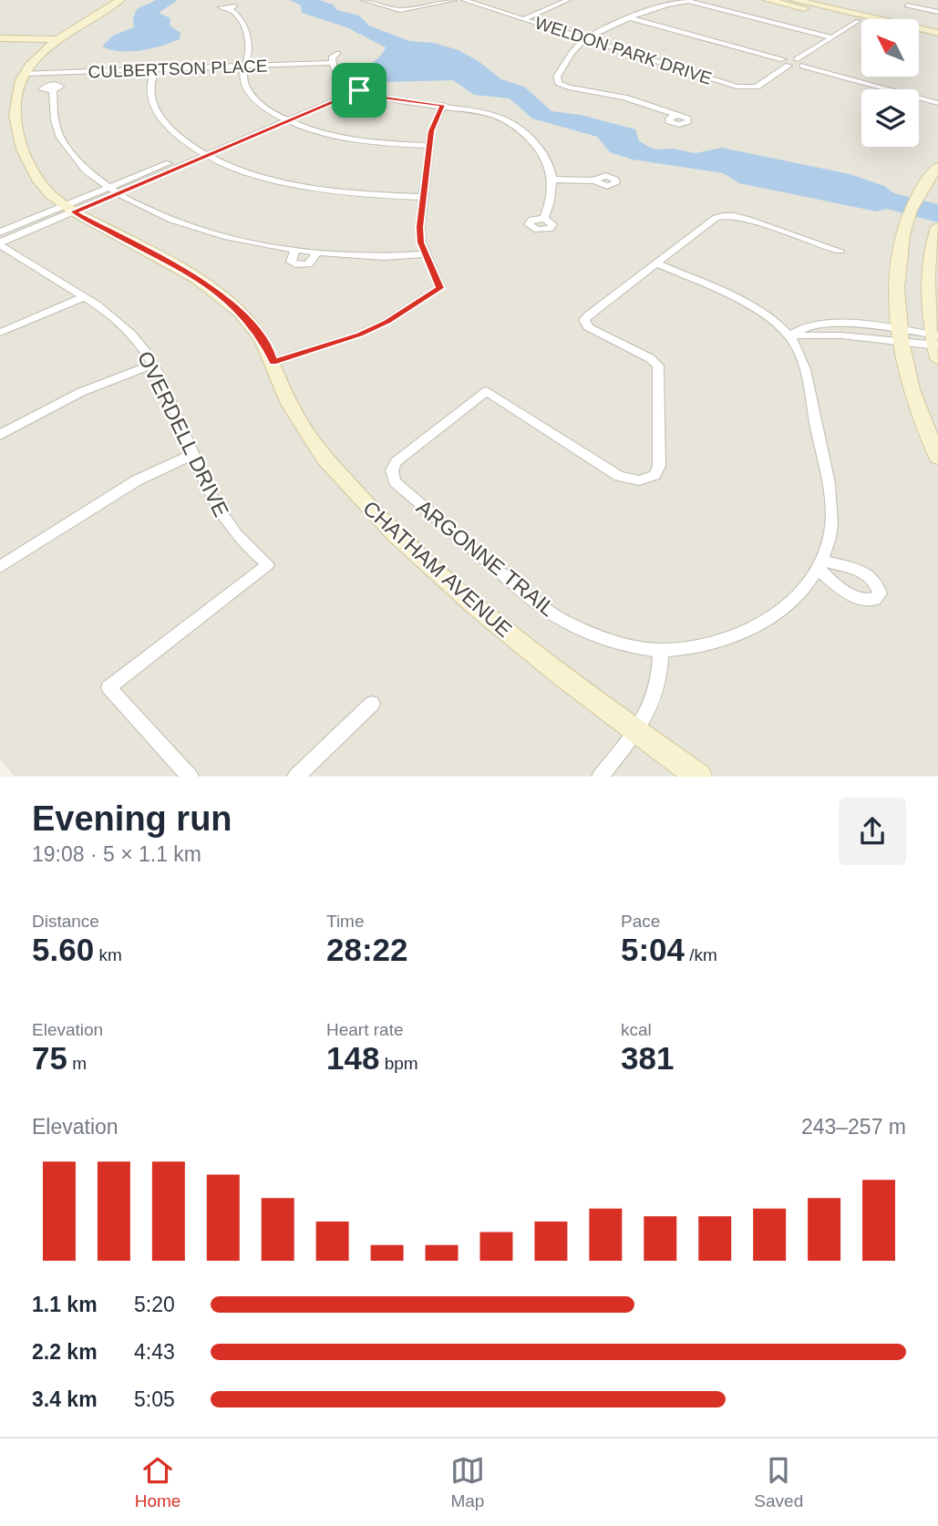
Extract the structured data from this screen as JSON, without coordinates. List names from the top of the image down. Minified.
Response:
{"streets":{"street":["WELDON PARK DRIVE","CULBERTSON PLACE","OVERDELL DRIVE","ARGONNE TRAIL","CHATHAM AVENUE"]},"crossings":[["CULBERTSON PLACE","CHATHAM AVENUE"]],"north":"top left","page":{"heading":["Evening run","19:08 · 5 × 1.1 km"],"stats":[["Distance","5.60 km"],["Time","28:22"],["Pace","5:04 /km"],["Elevation","75 m"],["Heart rate","148 bpm"],["kcal","381"]],"chart":["Elevation","243–257 m"],"list":[{"name":"1.1 km","note":"5:20"},{"name":"2.2 km","note":"4:43"},{"name":"3.4 km","note":"5:05"}],"tabs":["Home","Map","Saved"]}}
